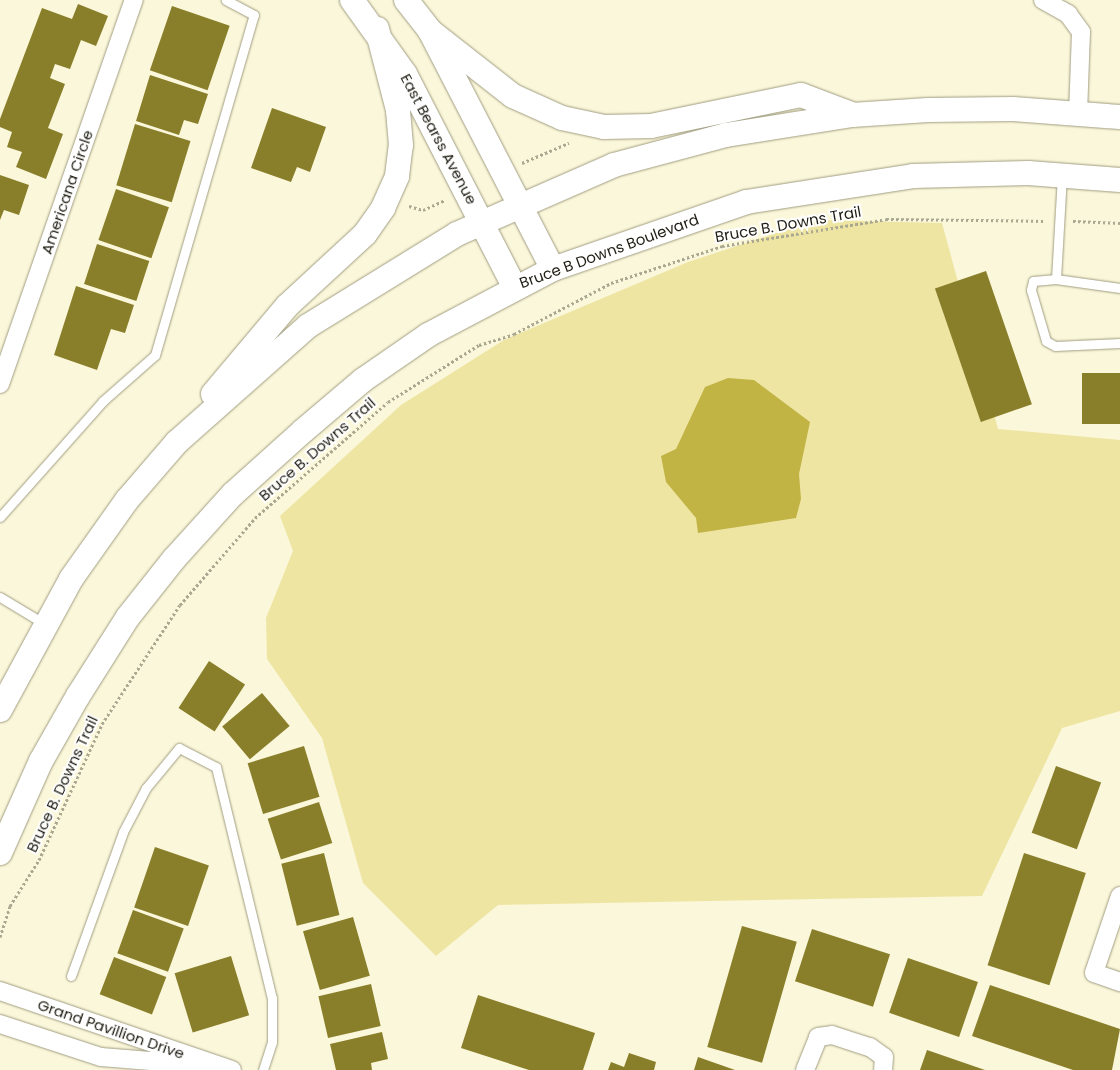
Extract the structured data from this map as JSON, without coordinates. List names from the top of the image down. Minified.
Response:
{"streets":{"main road":["East Bearss Avenue","Bruce B Downs Boulevard"],"street":["Americana Circle","Grand Pavillion Drive"],"path":["Bruce B. Downs Trail"]},"crossings":[["East Bearss Avenue","Bruce B Downs Boulevard"]]}
